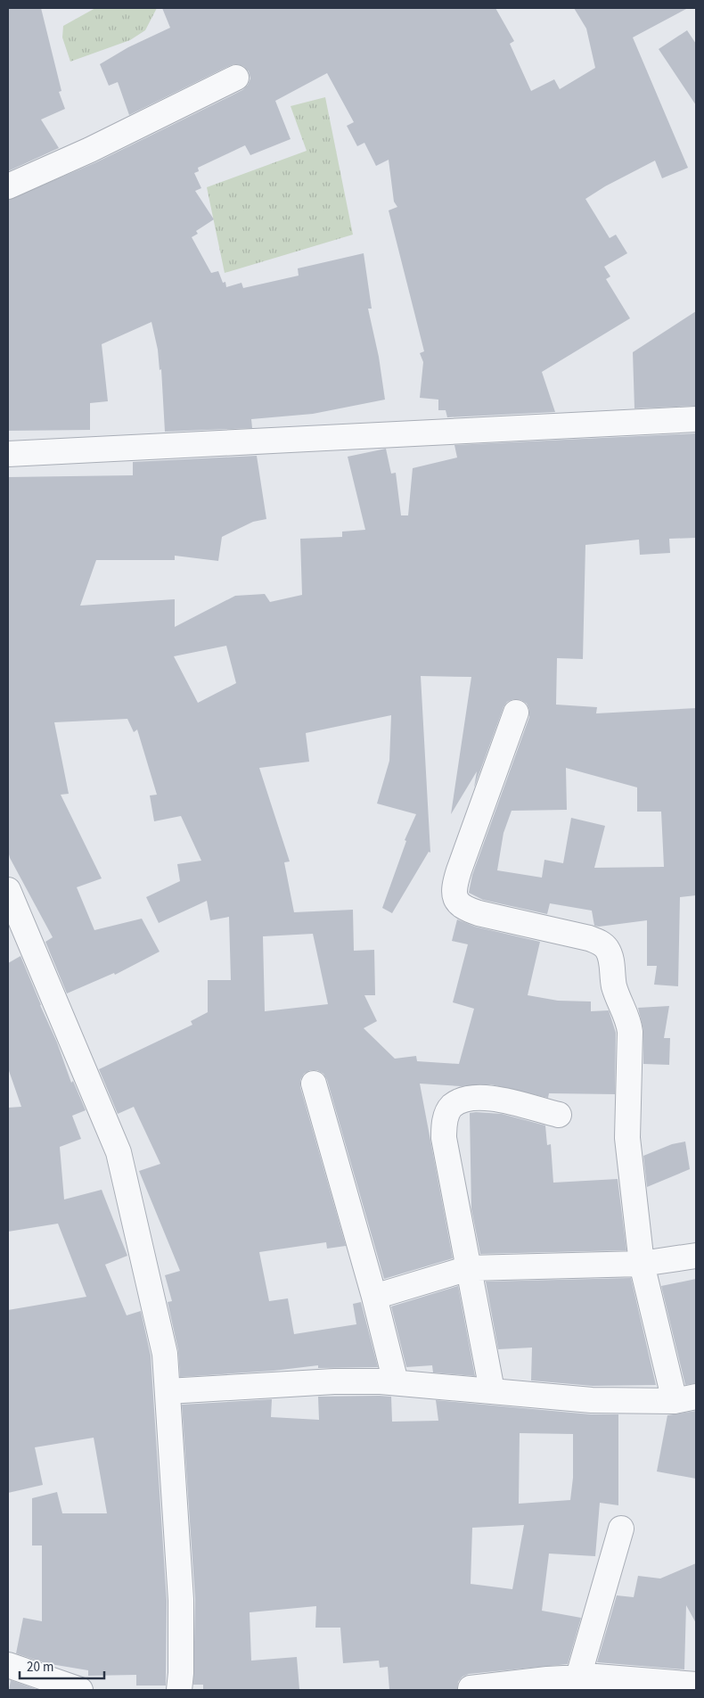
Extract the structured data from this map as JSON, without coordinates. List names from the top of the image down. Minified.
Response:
{"scale_bar":"20 m"}
